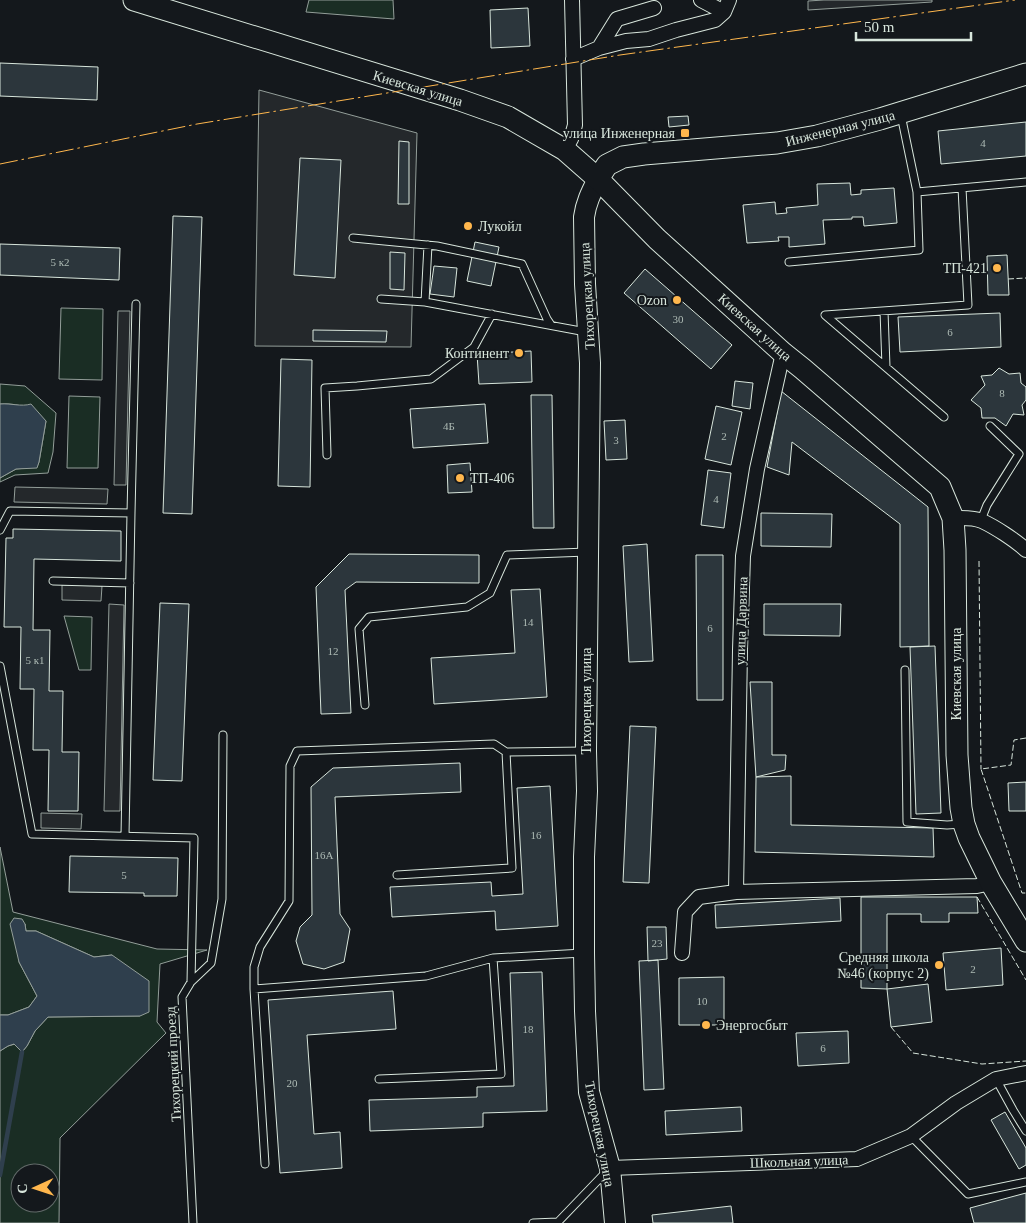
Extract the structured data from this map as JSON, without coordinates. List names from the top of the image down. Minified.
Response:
{"streets":{"main road":["Киевская улица","Инженерная улица"],"street":["Тихорецкая улица","улица Дарвина","Школьная улица"],"lane":["Тихорецкий проезд"]},"crossings":[["Киевская улица","Инженерная улица"],["Киевская улица","Тихорецкая улица"],["Киевская улица","улица Дарвина"],["Инженерная улица","Тихорецкая улица"],["Тихорецкая улица","Школьная улица"]],"places":{"transit":["улица Инженерная"],"other":["Лукойл","ТП-421","Ozon","Континент","ТП-406","Средняя школа №46 (корпус 2)","Энергосбыт"]},"house_numbers":["4","5 к2","30","6","8","4Б","2","3","4","14","6","12","5 к1","16","16А","5","23","2","10","18","6","20"],"scale_bar":"50 m","north":"left"}
